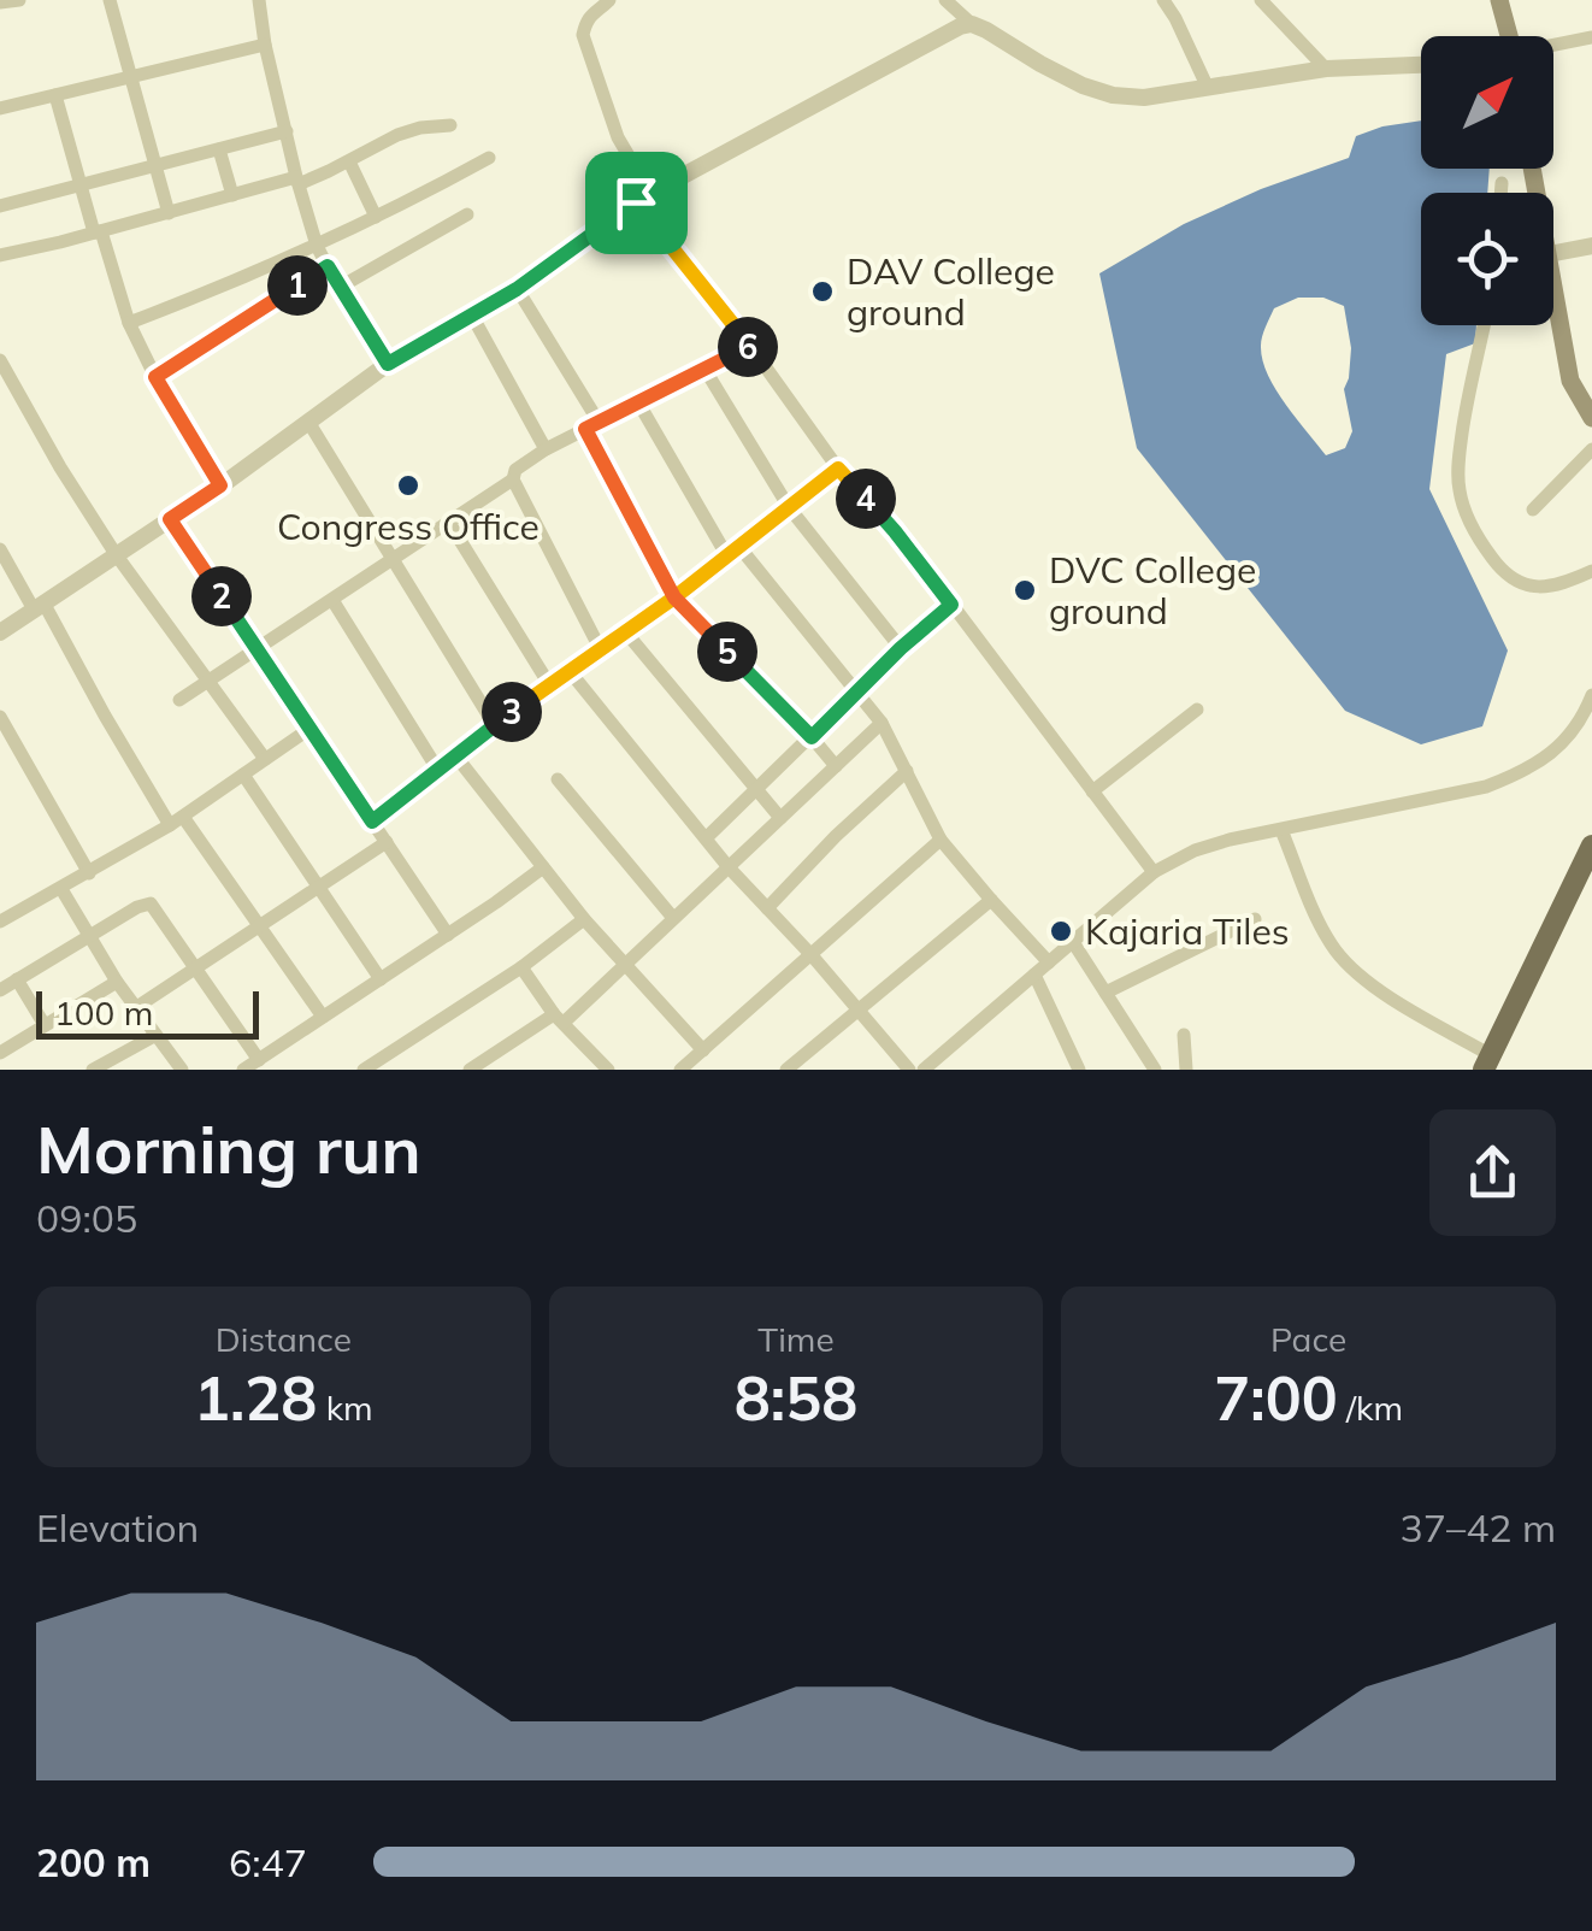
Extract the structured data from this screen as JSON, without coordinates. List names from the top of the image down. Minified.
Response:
{"places":["DAV College ground","Congress Office","DVC College ground","Kajaria Tiles"],"scale_bar":"100 m","north":"top right","page":{"pins":["1","6","4","2","5","3"],"scale":"100 m","heading":["Morning run","09:05"],"stats":[["Distance","1.28 km"],["Time","8:58"],["Pace","7:00 /km"]],"chart":["Elevation","37–42 m"],"list":[{"name":"200 m","note":"6:47"}]}}
